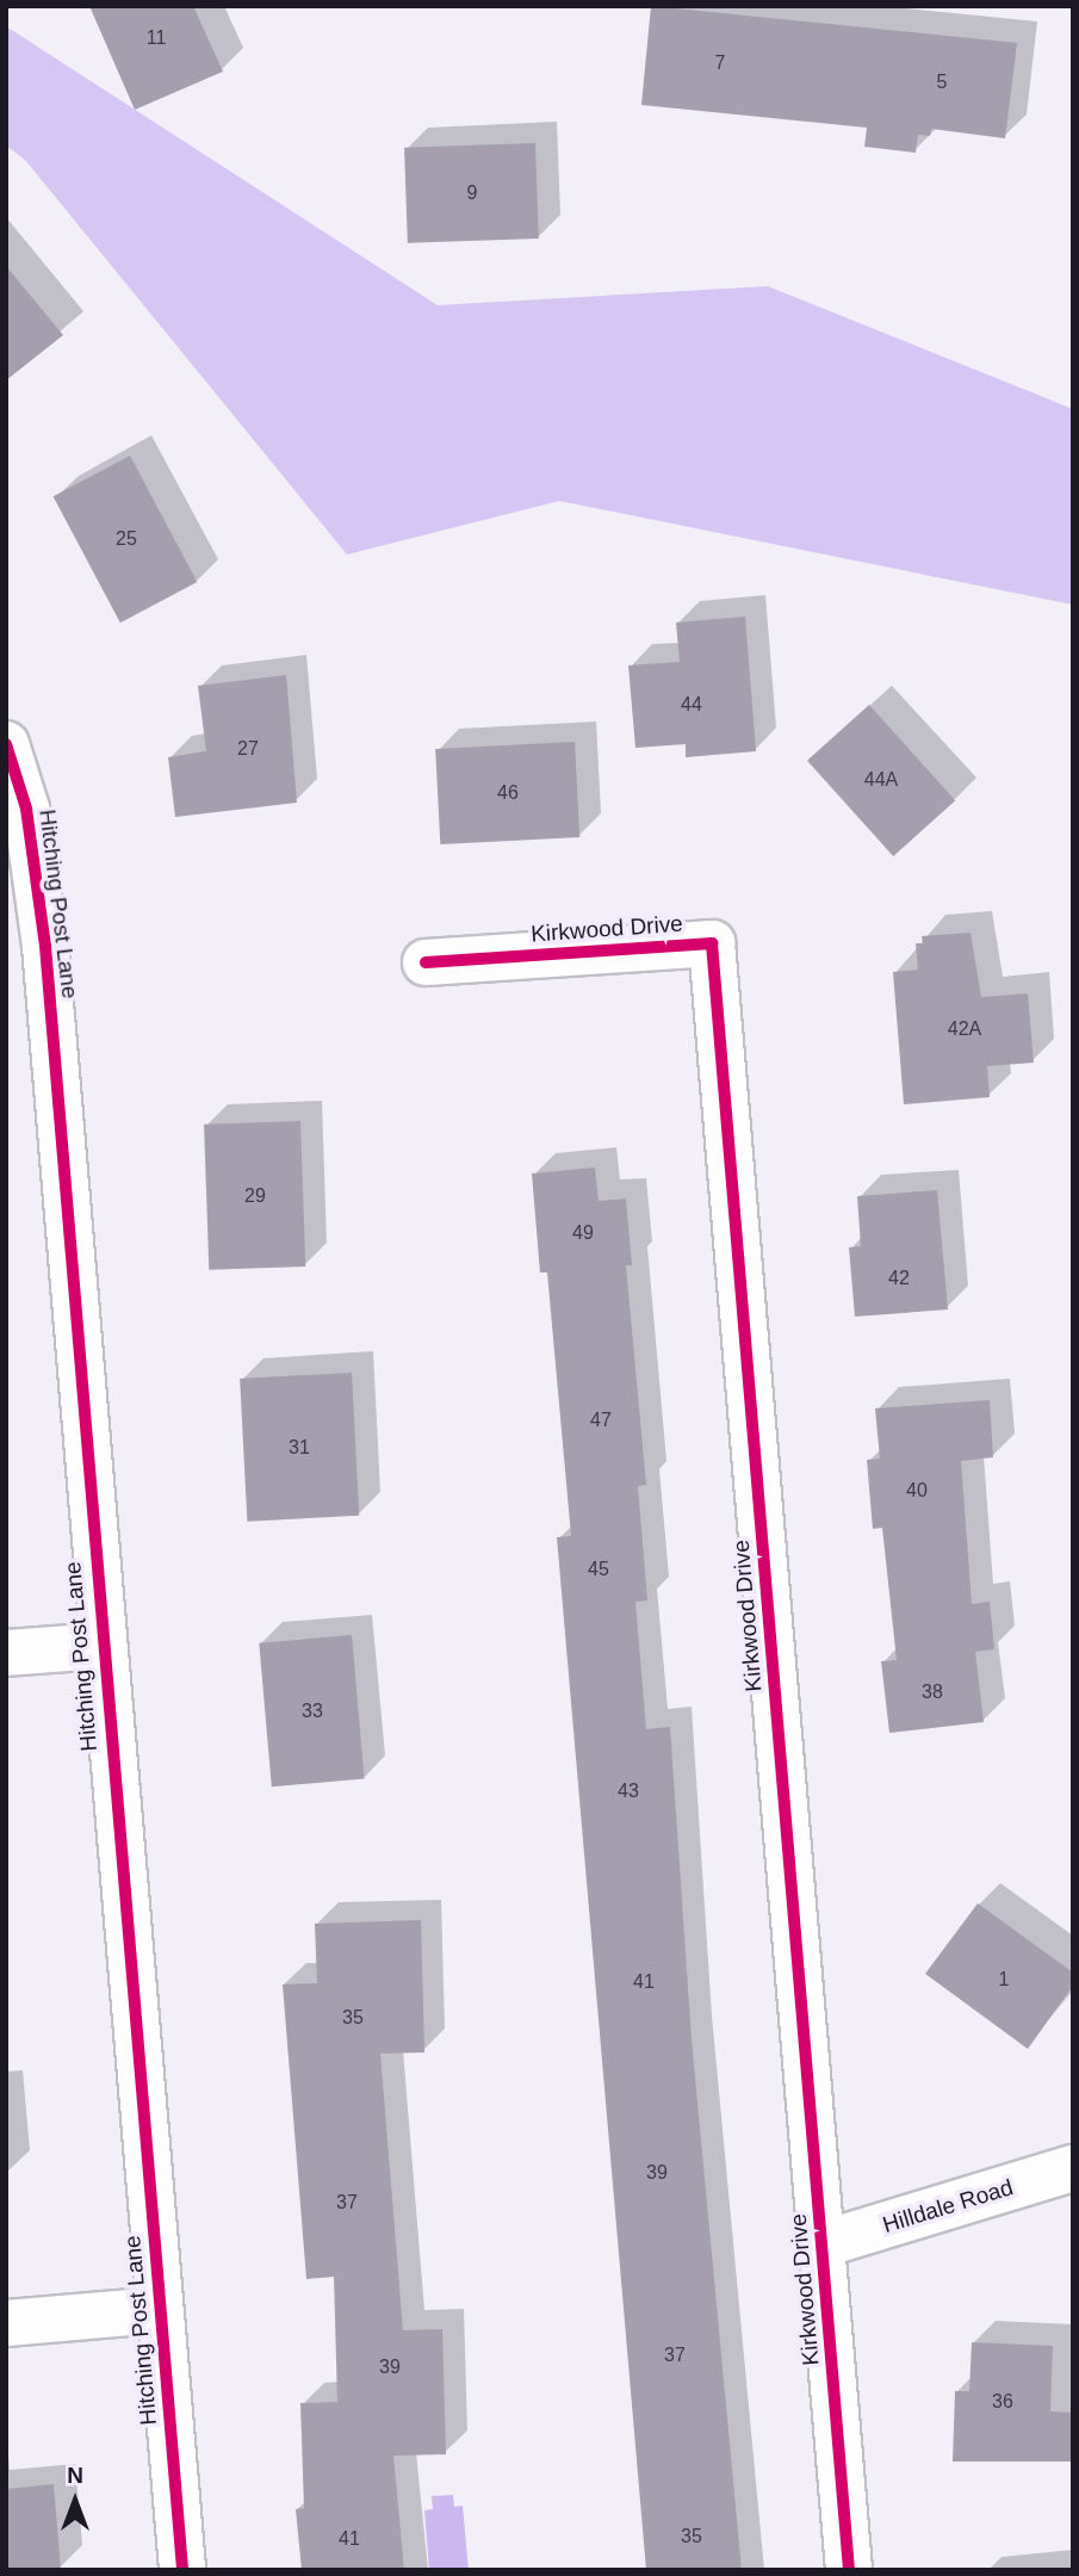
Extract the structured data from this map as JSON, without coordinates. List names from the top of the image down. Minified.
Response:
{"streets":{"street":["Hitching Post Lane","Kirkwood Drive","Hilldale Road"]},"crossings":[["Kirkwood Drive","Hilldale Road"]],"house_numbers":["11","7","5","9","25","44","27","44A","46","42A","29","49","42","47","31","40","45","38","33","43","1","41","35","39","37","37","39","36","35","41"],"north":"top"}
